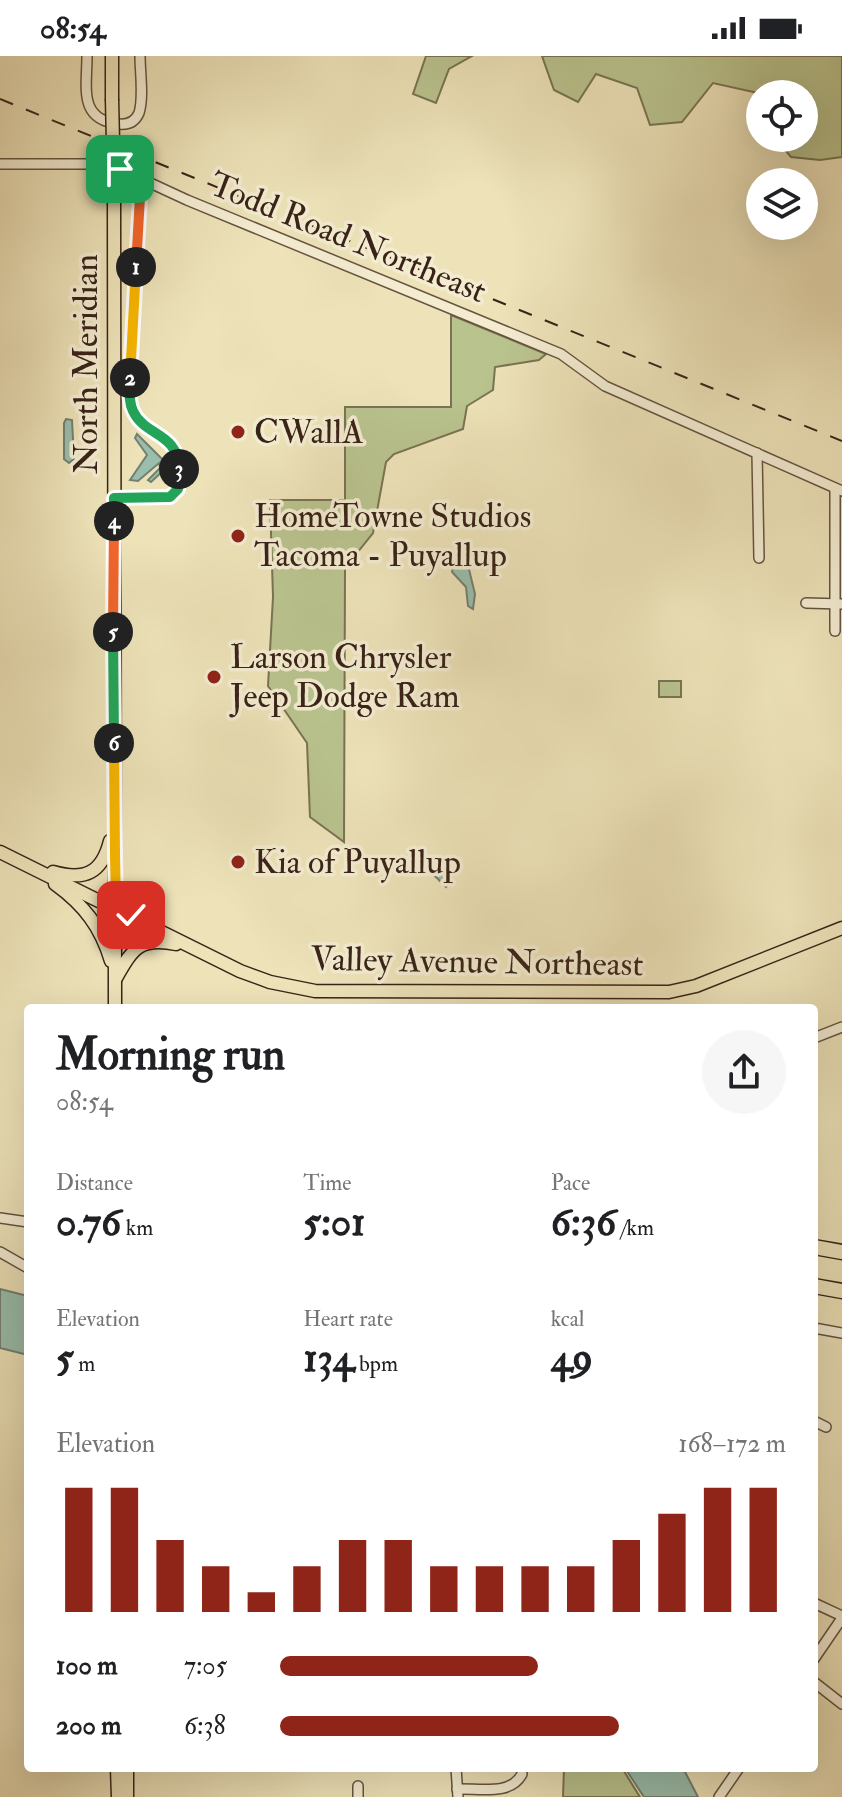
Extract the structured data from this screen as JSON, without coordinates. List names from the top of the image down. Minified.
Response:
{"streets":{"main road":["North Meridian","Valley Avenue Northeast"],"street":["Todd Road Northeast"]},"crossings":[["North Meridian","Valley Avenue Northeast"]],"places":["CWallA","HomeTowne Studios Tacoma - Puyallup","Larson Chrysler Jeep Dodge Ram","Kia of Puyallup"],"page":{"status":"08:54","pins":["1","2","3","4","5","6"],"heading":["Morning run","08:54"],"stats":[["Distance","0.76 km"],["Time","5:01"],["Pace","6:36 /km"],["Elevation","5 m"],["Heart rate","134 bpm"],["kcal","49"]],"chart":["Elevation","168–172 m"],"list":[{"name":"100 m","note":"7:05"},{"name":"200 m","note":"6:38"}]}}
